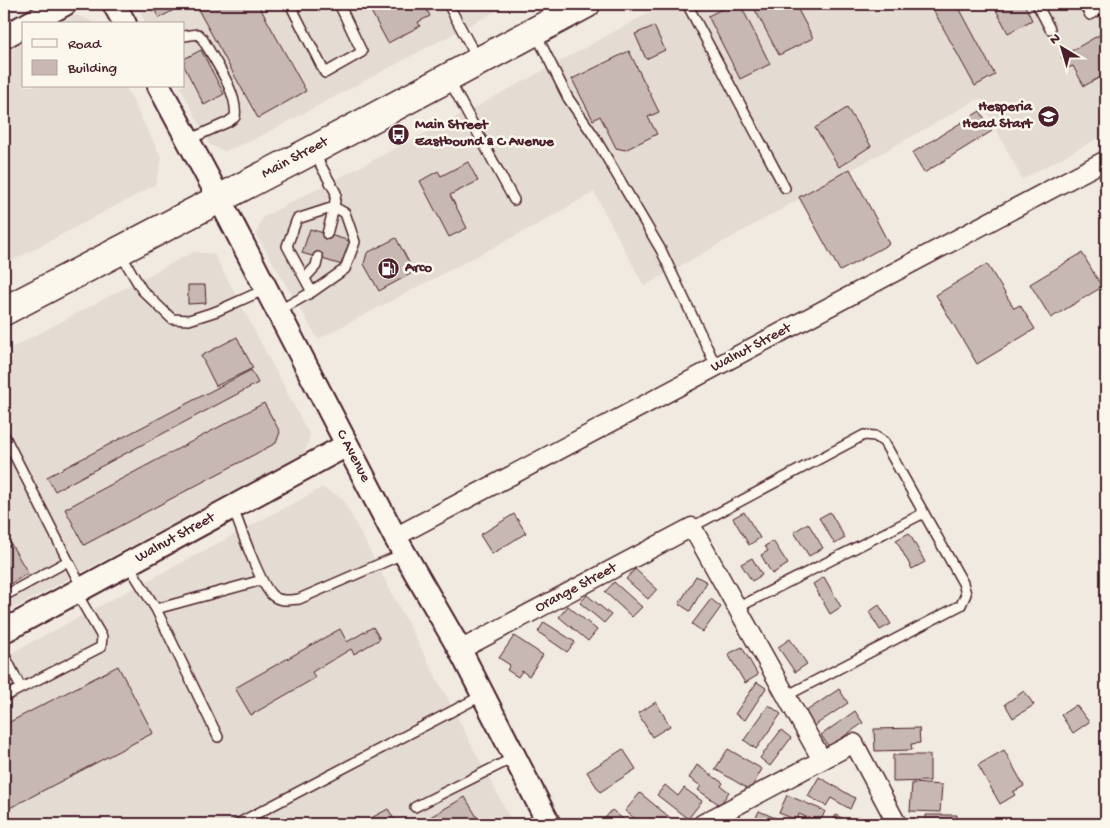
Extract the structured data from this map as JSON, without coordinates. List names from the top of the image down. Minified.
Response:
{"streets":{"main road":["Main Street"],"street":["Walnut Street","C Avenue","Orange Street"]},"crossings":[["Main Street","C Avenue"],["Walnut Street","C Avenue"],["C Avenue","Orange Street"]],"places":{"school or university":["Hesperia Head Start"],"bus stop":["Main Street Eastbound & C Avenue"],"fuel station":["Arco"]},"legend":["Road","Building"],"north":"top left"}
